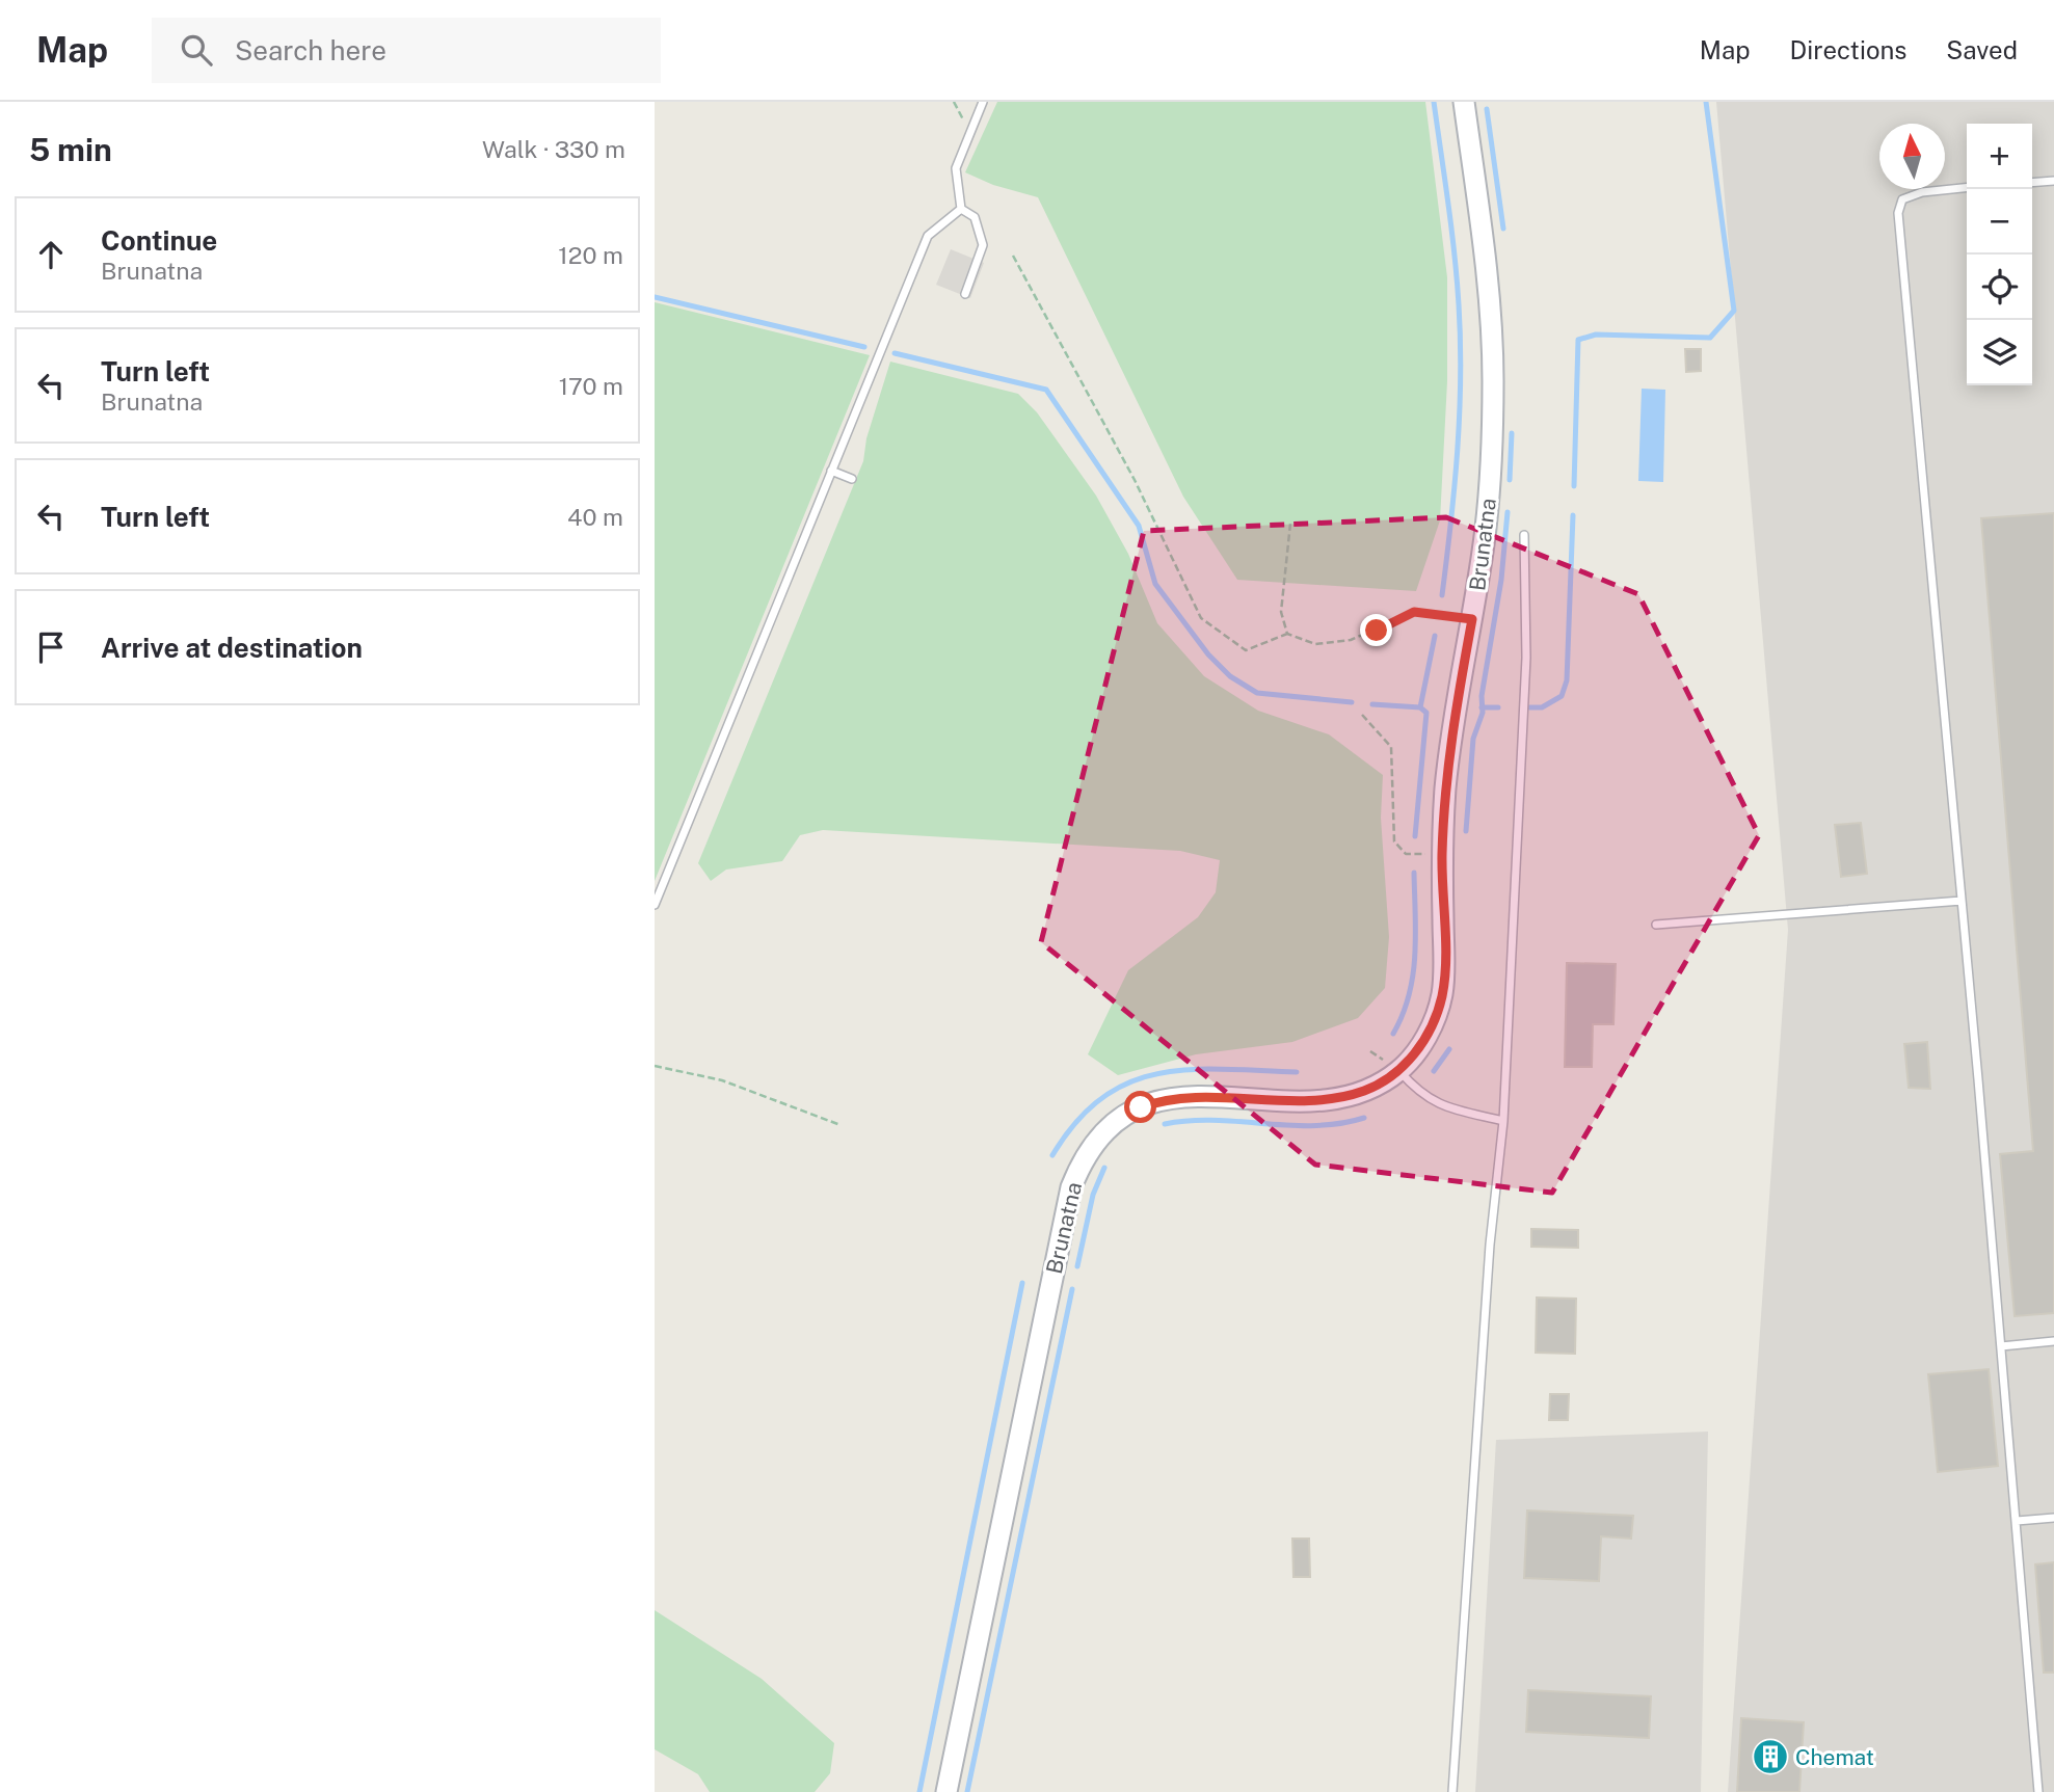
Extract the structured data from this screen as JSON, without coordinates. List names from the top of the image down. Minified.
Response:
{"streets":{"street":["Brunatna"]},"places":{"building":["Chemat"]},"north":"top","page":{"header":"Map","search":"Search here","nav":["Map","Directions","Saved"],"heading":["5 min","Walk · 330 m"],"map_buttons":["+","−"],"list":[["Continue","Brunatna","120 m"],["Turn left","Brunatna","170 m"],["Turn left","40 m"],"Arrive at destination"]}}
